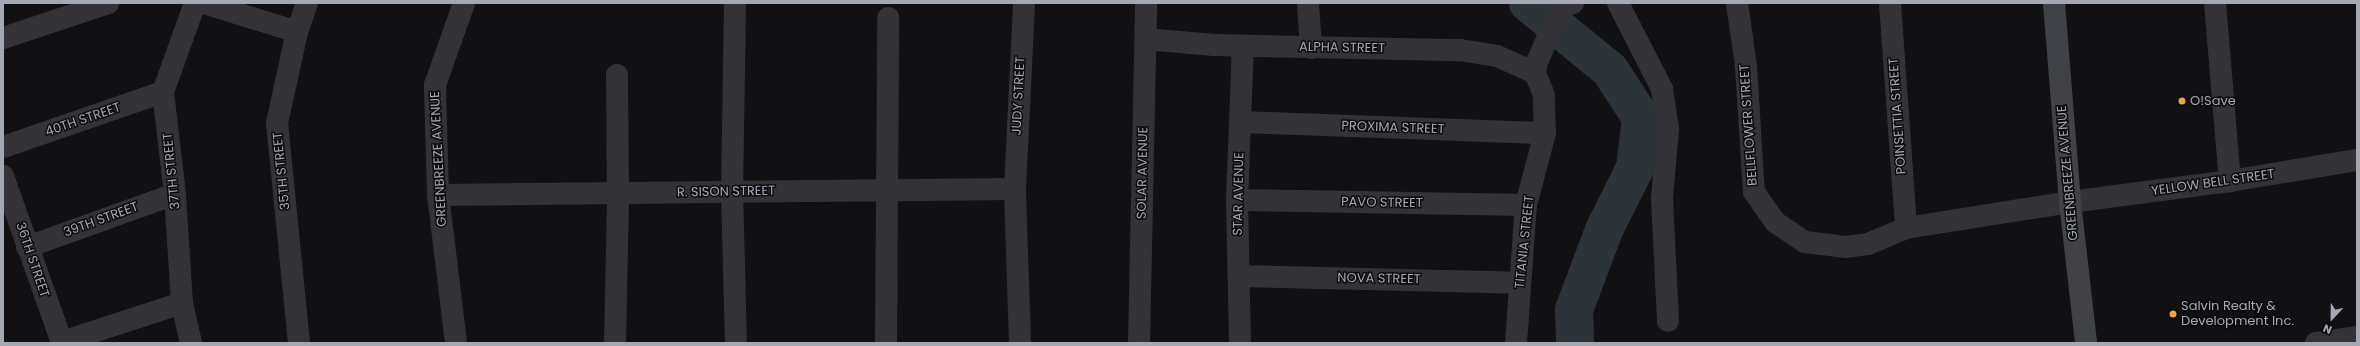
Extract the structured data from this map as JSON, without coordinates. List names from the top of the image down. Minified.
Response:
{"streets":{"street":["ALPHA STREET","JUDY STREET","POINSETTIA STREET","40TH STREET","BELLFLOWER STREET","PROXIMA STREET","GREENBREEZE AVENUE","37TH STREET","35TH STREET","SOLAR AVENUE","YELLOW BELL STREET","R. SISON STREET","STAR AVENUE","PAVO STREET","39TH STREET","TITANIA STREET","36TH STREET","NOVA STREET"]},"crossings":[["ALPHA STREET","SOLAR AVENUE"],["ALPHA STREET","STAR AVENUE"],["ALPHA STREET","TITANIA STREET"],["JUDY STREET","R. SISON STREET"],["POINSETTIA STREET","BELLFLOWER STREET"],["40TH STREET","37TH STREET"],["BELLFLOWER STREET","GREENBREEZE AVENUE"],["BELLFLOWER STREET","YELLOW BELL STREET"],["PROXIMA STREET","STAR AVENUE"],["PROXIMA STREET","TITANIA STREET"],["GREENBREEZE AVENUE","YELLOW BELL STREET"],["GREENBREEZE AVENUE","R. SISON STREET"],["37TH STREET","39TH STREET"],["STAR AVENUE","PAVO STREET"],["STAR AVENUE","NOVA STREET"],["PAVO STREET","TITANIA STREET"],["39TH STREET","36TH STREET"],["TITANIA STREET","NOVA STREET"]],"places":["O!Save","Salvin Realty & Development Inc."],"north":"bottom"}
